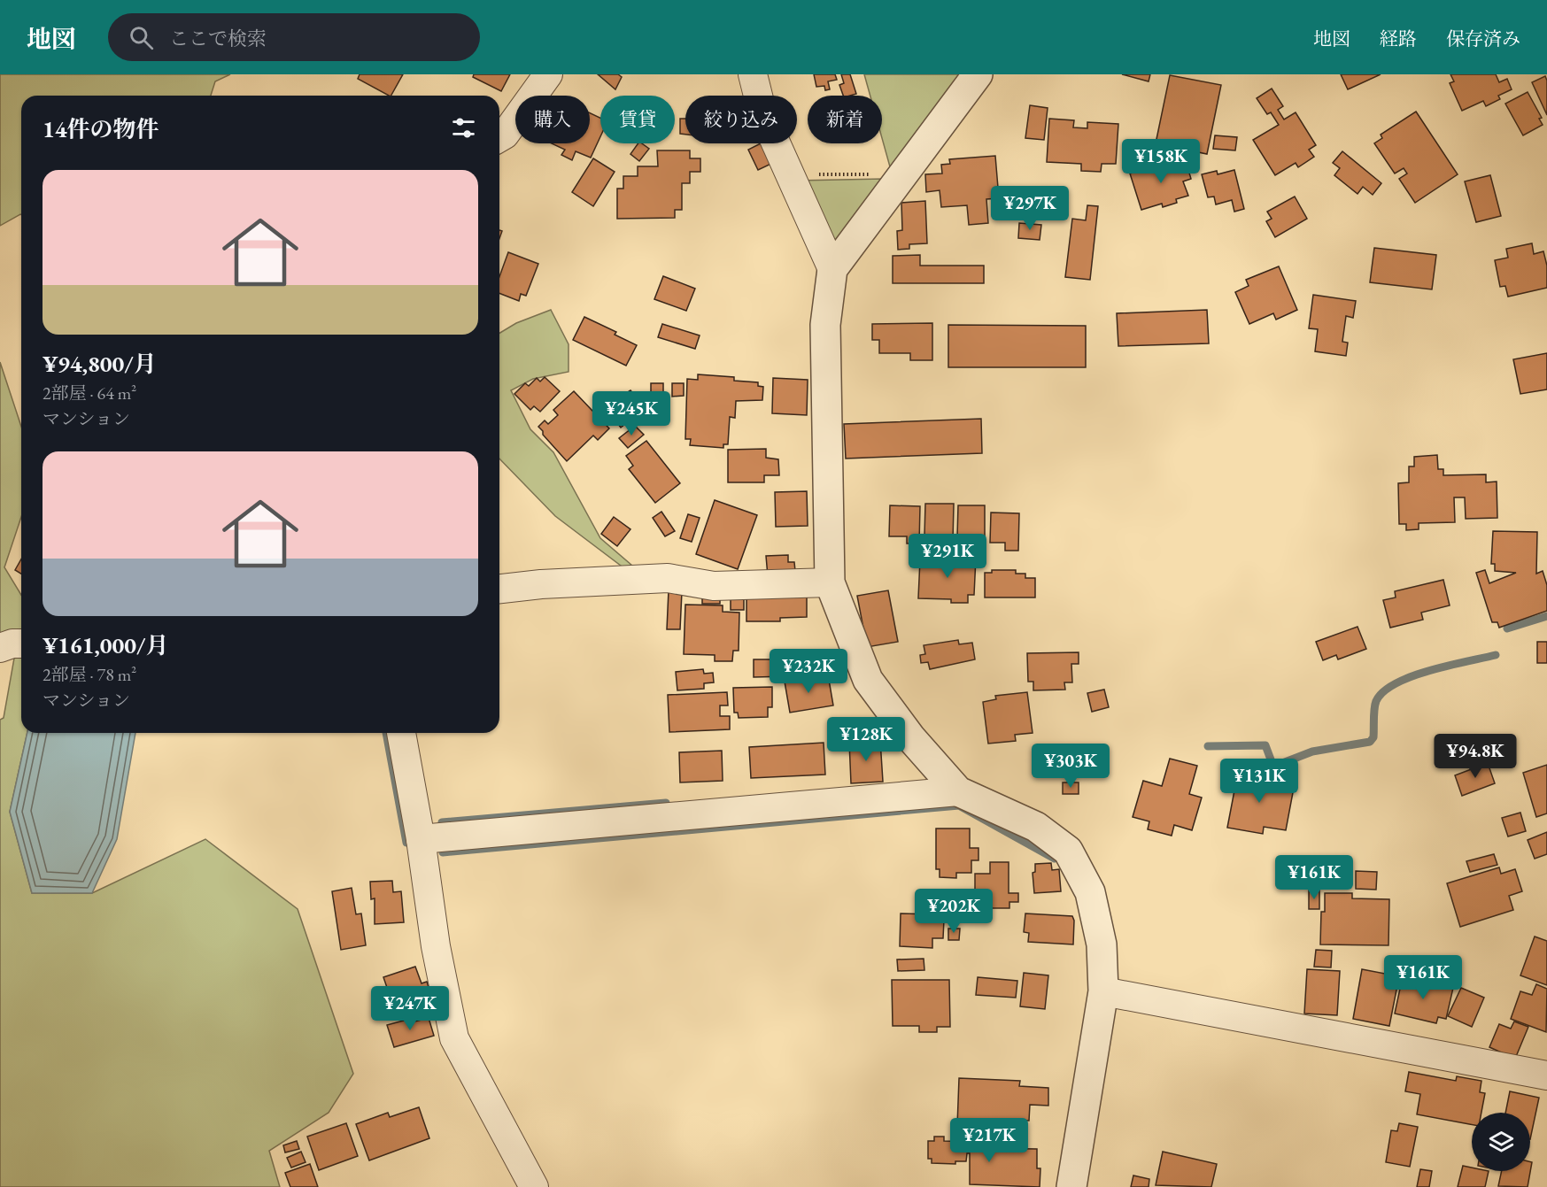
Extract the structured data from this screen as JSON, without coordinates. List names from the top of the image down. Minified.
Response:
{"page":{"header":"地図","search":"ここで検索","nav":["地図","経路","保存済み"],"chip":["購入","賃貸","絞り込み","新着"],"heading":"14件の物件","price":["¥158K","¥297K","¥245K","¥291K","¥232K","¥128K","¥94.8K","¥303K","¥131K","¥161K","¥202K","¥161K","¥247K","¥217K"],"list":[{"name":"¥94,800/月","note":"2部屋 · 64 m² · マンション"},{"name":"¥161,000/月","note":"2部屋 · 78 m² · マンション"}]}}
